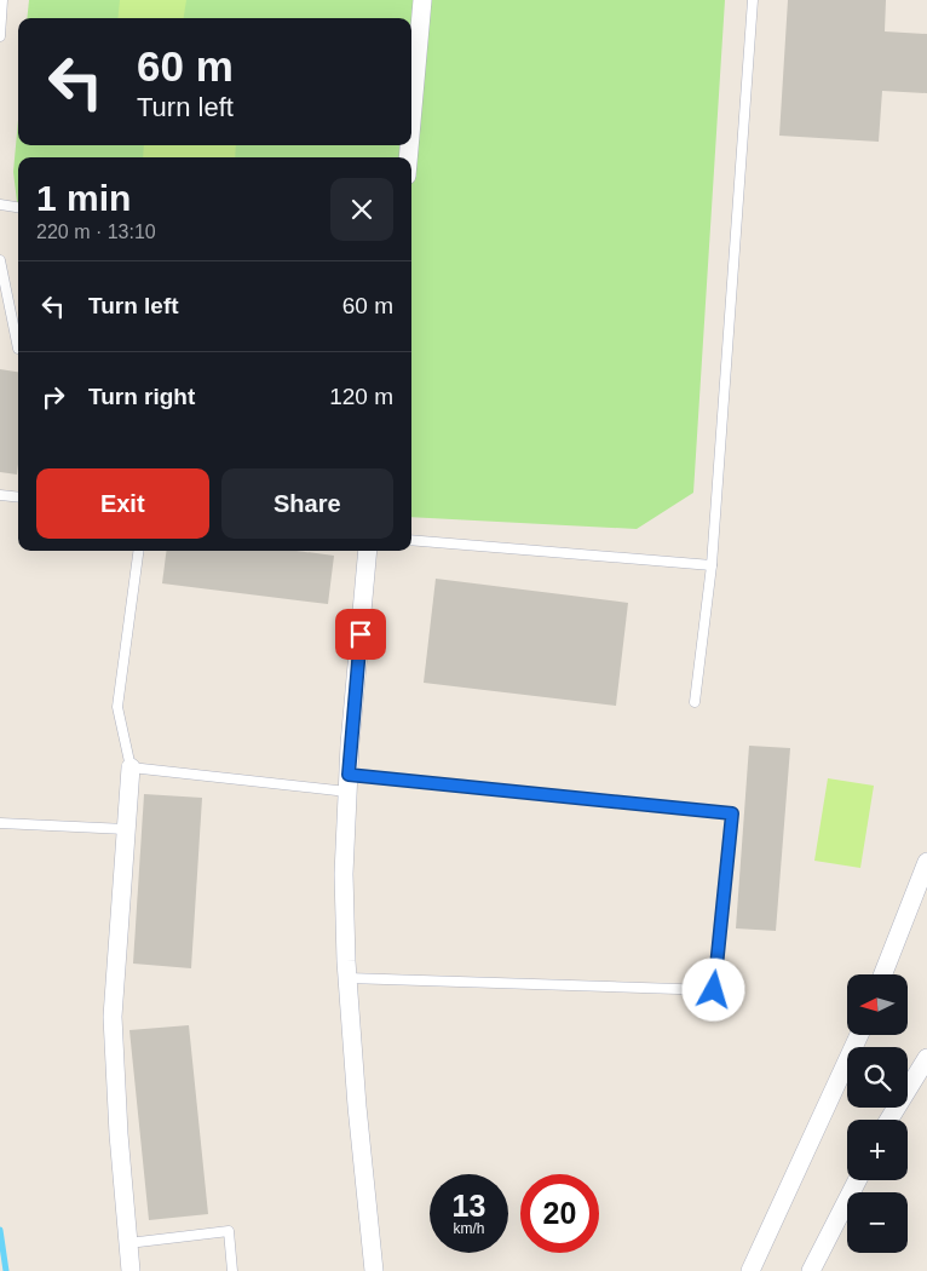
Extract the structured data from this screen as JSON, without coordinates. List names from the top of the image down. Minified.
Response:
{"north":"left","page":{"turn":["60 m","Turn left"],"heading":["1 min","220 m · 13:10"],"list":[{"name":"Turn left","value":"60 m"},{"name":"Turn right","value":"120 m"}],"buttons":["Exit","Share"],"map_buttons":["+","−"],"speed":"13 km/h","limit":"20"}}
